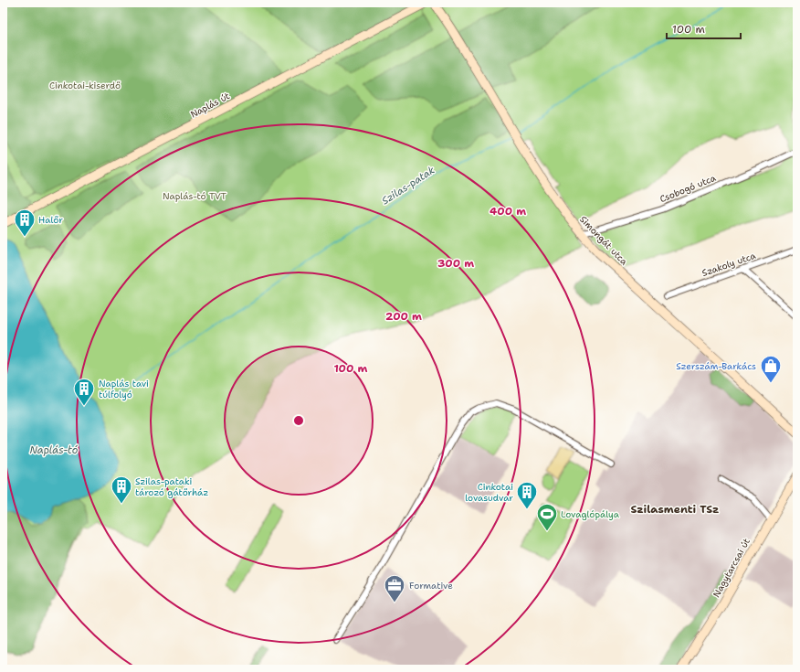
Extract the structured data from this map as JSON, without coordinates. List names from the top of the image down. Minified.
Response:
{"streets":{"main road":["Naplás út","Simongát utca","Nagytarcsai út"],"street":["Csobogó utca","Szakoly utca"]},"crossings":[["Csobogó utca","Simongát utca"]],"districts":["Szilasmenti TSz"],"water":["Szilas-patak","Naplás-tó"],"parks":["Cinkotai-kiserdő","Naplás-tó TVT"],"places":{"building":["Halőr","Naplás tavi túlfolyó","Szilas-pataki tározó gátőrház","Cinkotai lovasudvar"],"shop":["Szerszám-Barkács"],"sports":["Lovaglópálya"],"office":["Formative"]},"scale_bar":"100 m","rings":["400 m","300 m","200 m","100 m"]}
